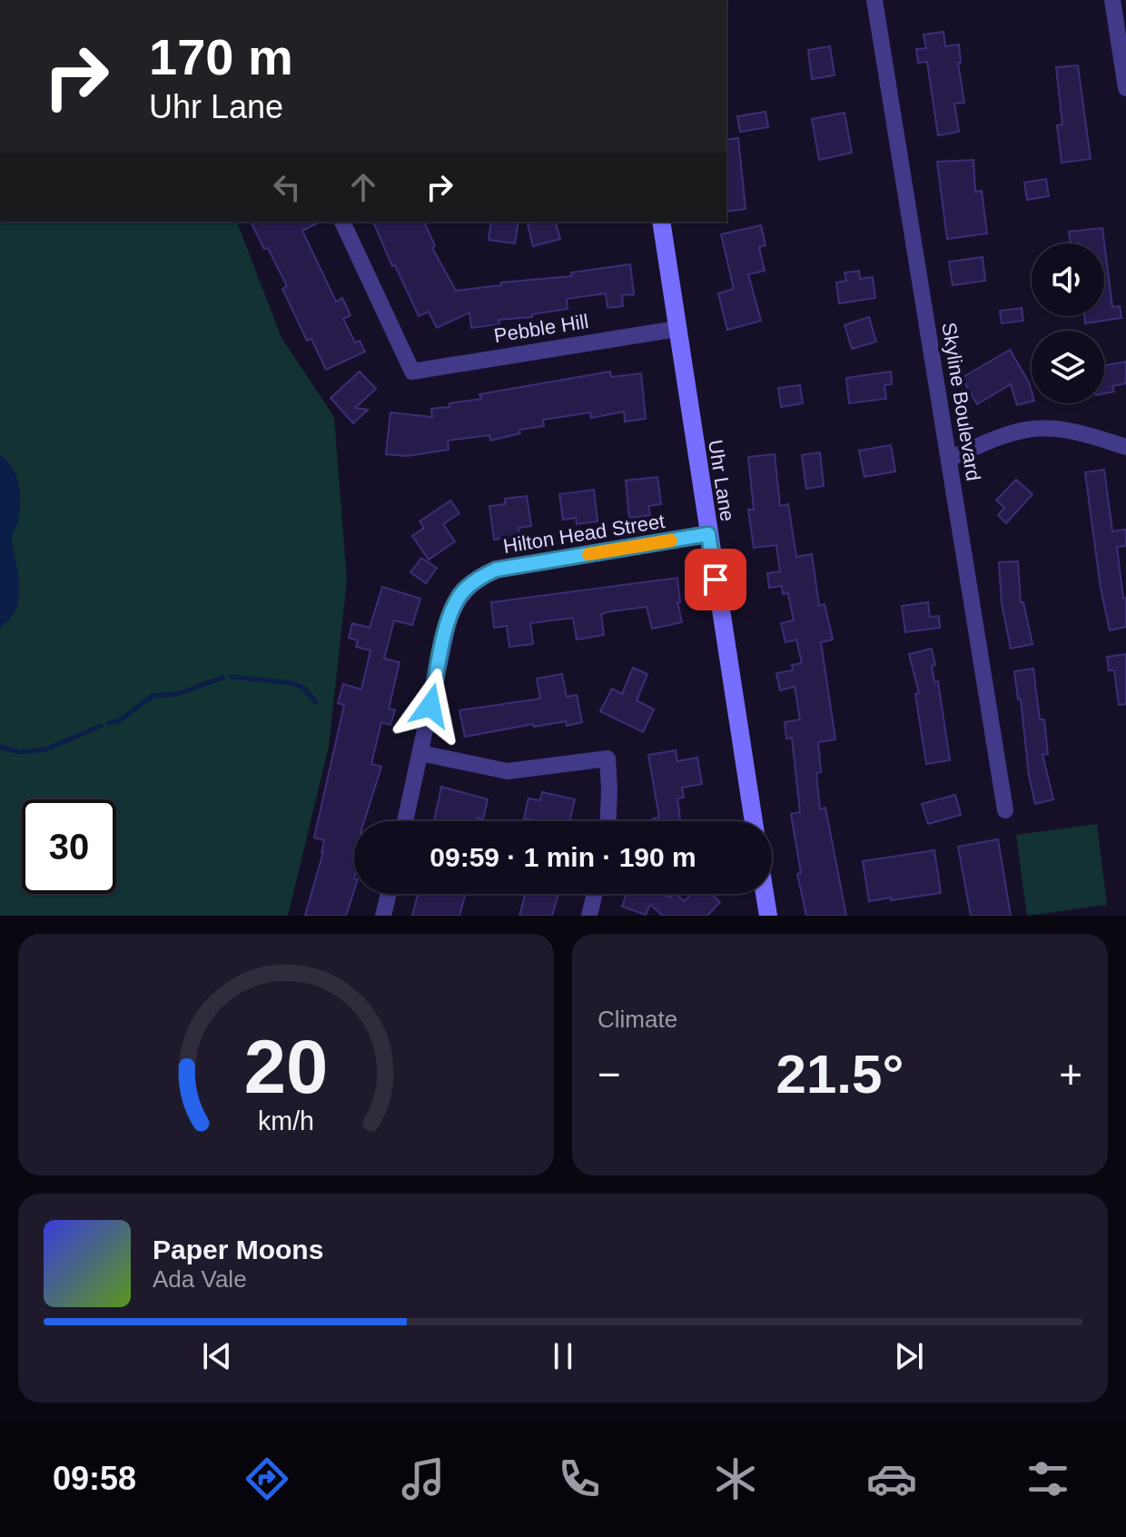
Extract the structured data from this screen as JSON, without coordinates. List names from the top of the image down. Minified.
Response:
{"streets":{"street":["Pebble Hill","Skyline Boulevard","Uhr Lane","Hilton Head Street"]},"crossings":[["Pebble Hill","Uhr Lane"],["Uhr Lane","Hilton Head Street"]],"page":{"turn":["170 m","Uhr Lane"],"limit":"30","trip":"09:59 · 1 min · 190 m","tile":"Climate","heat":["−","21.5°","+"],"song":["Paper Moons","Ada Vale"],"tabs":"09:58","gauge":["20","km/h"]}}
